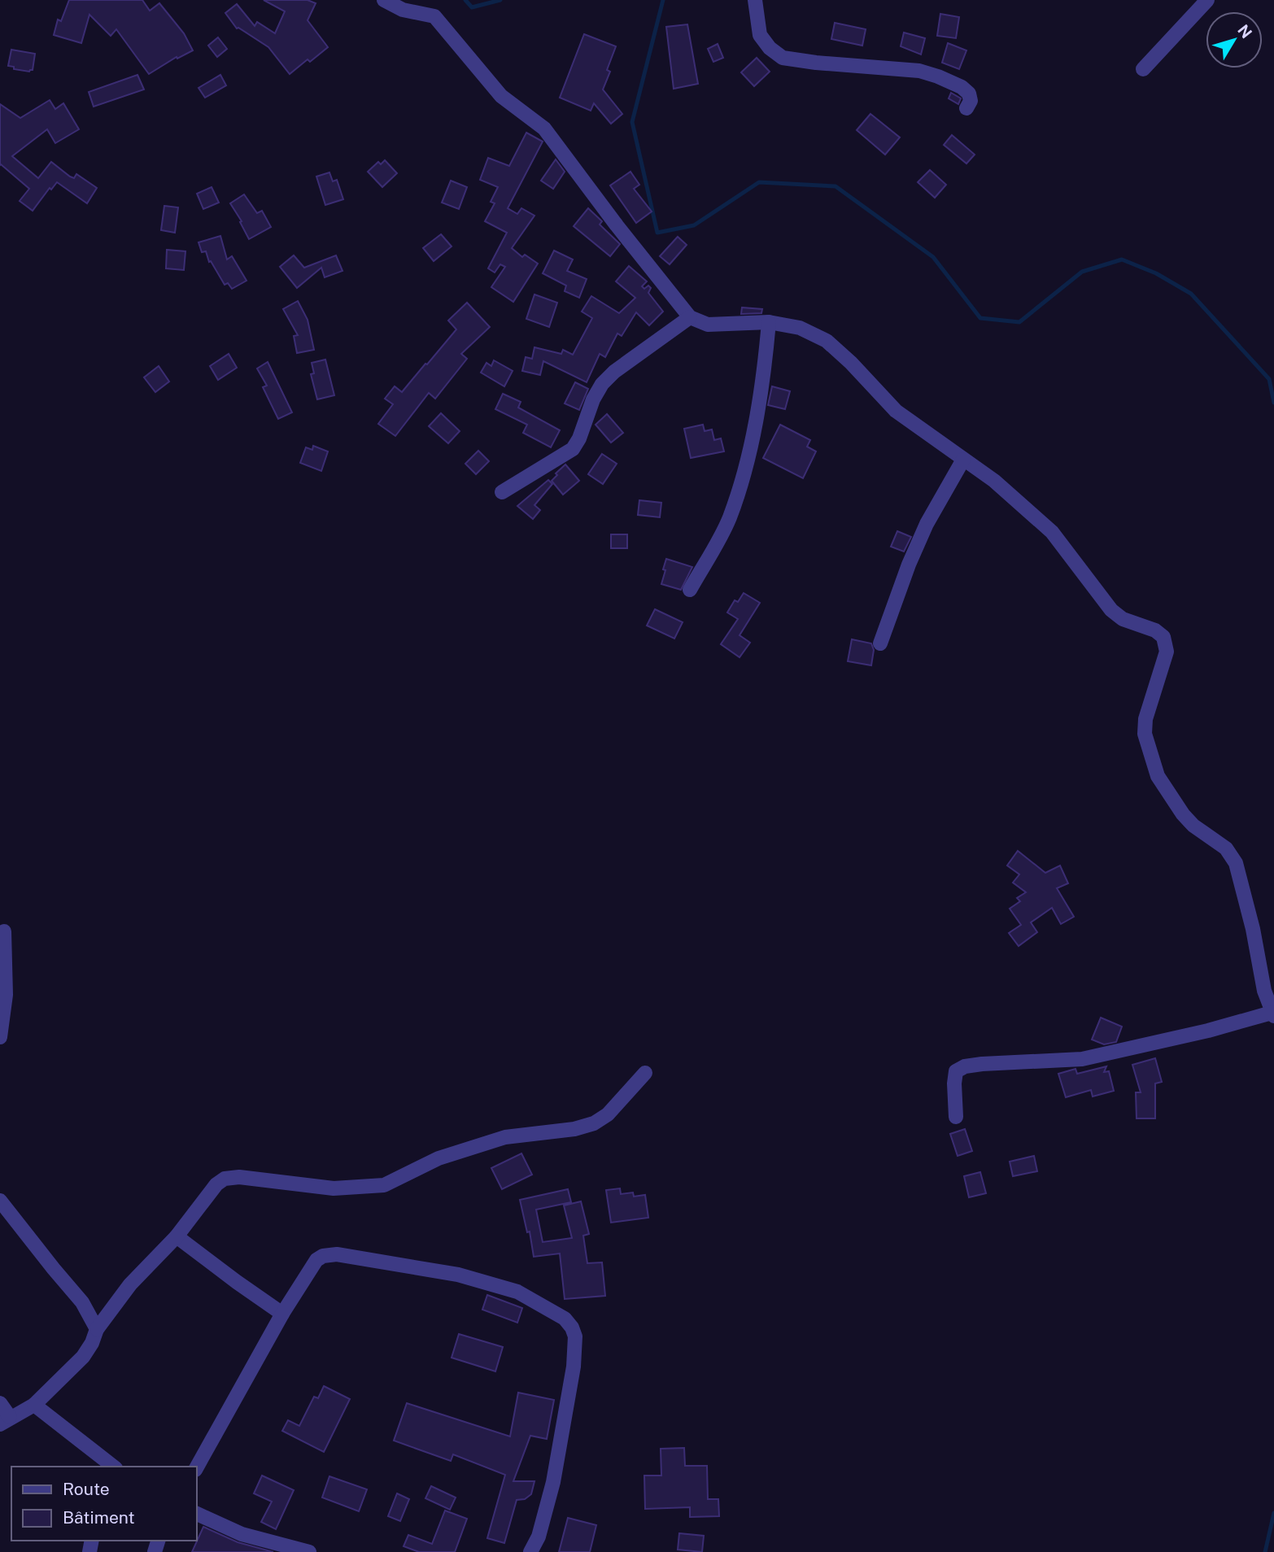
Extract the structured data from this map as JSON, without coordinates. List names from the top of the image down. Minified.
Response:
{"legend":["Route","Bâtiment"],"north":"top right"}
